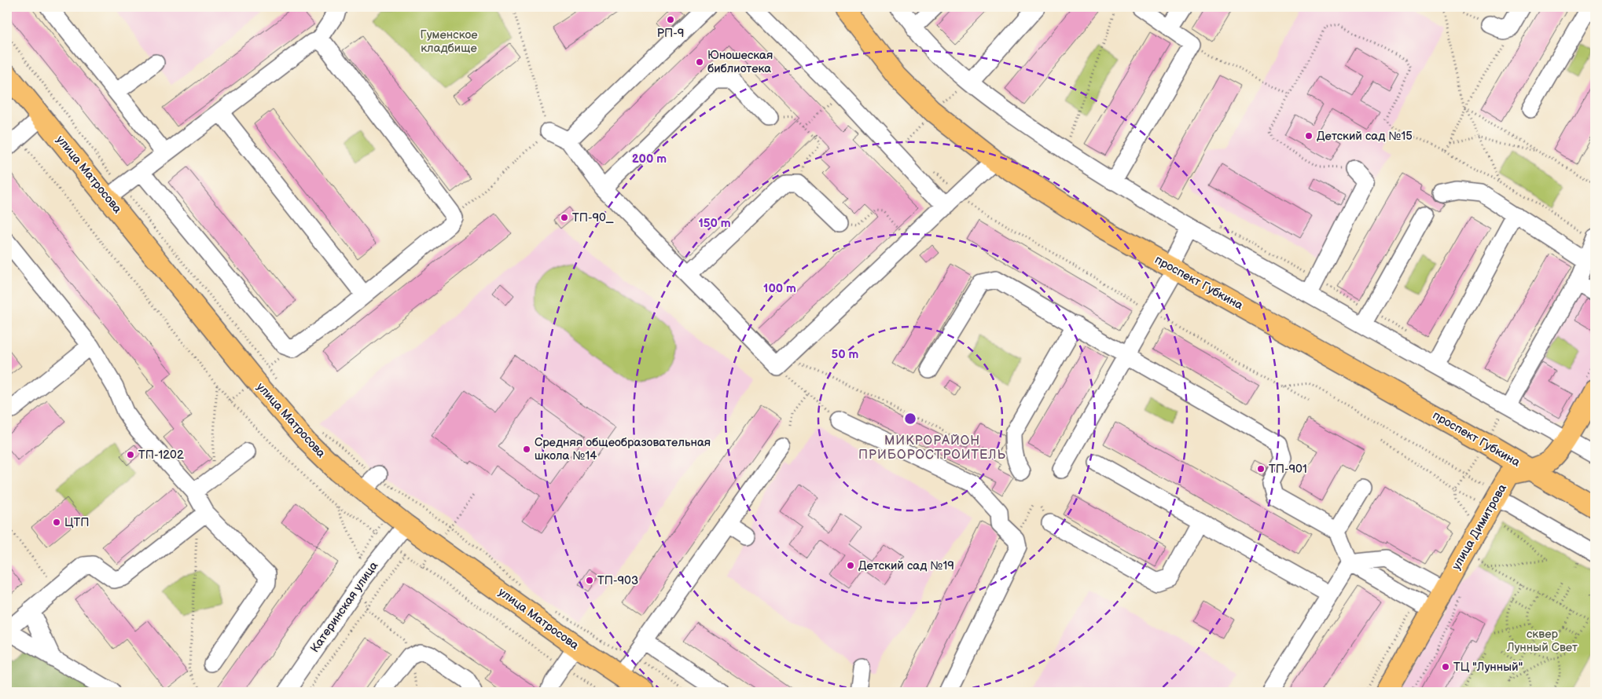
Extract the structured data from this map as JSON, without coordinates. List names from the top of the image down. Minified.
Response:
{"streets":{"main road":["улица Матросова","проспект Губкина","улица Димитрова"],"street":["Катеринская улица"]},"crossings":[["улица Матросова","Катеринская улица"],["проспект Губкина","улица Димитрова"]],"districts":["МИКРОРАЙОН ПРИБОРОСТРОИТЕЛЬ"],"parks":["Гуменское кладбище","сквер Лунный Свет"],"places":["РП-9","Юношеская библиотека","Детский сад №15","ТП-90_","Средняя общеобразовательная школа №14","ТП-1202","ТП-901","ЦТП","Детский сад №19","ТП-903","ТЦ \"Лунный\""],"rings":["200 m","150 m","100 m","50 m"]}
